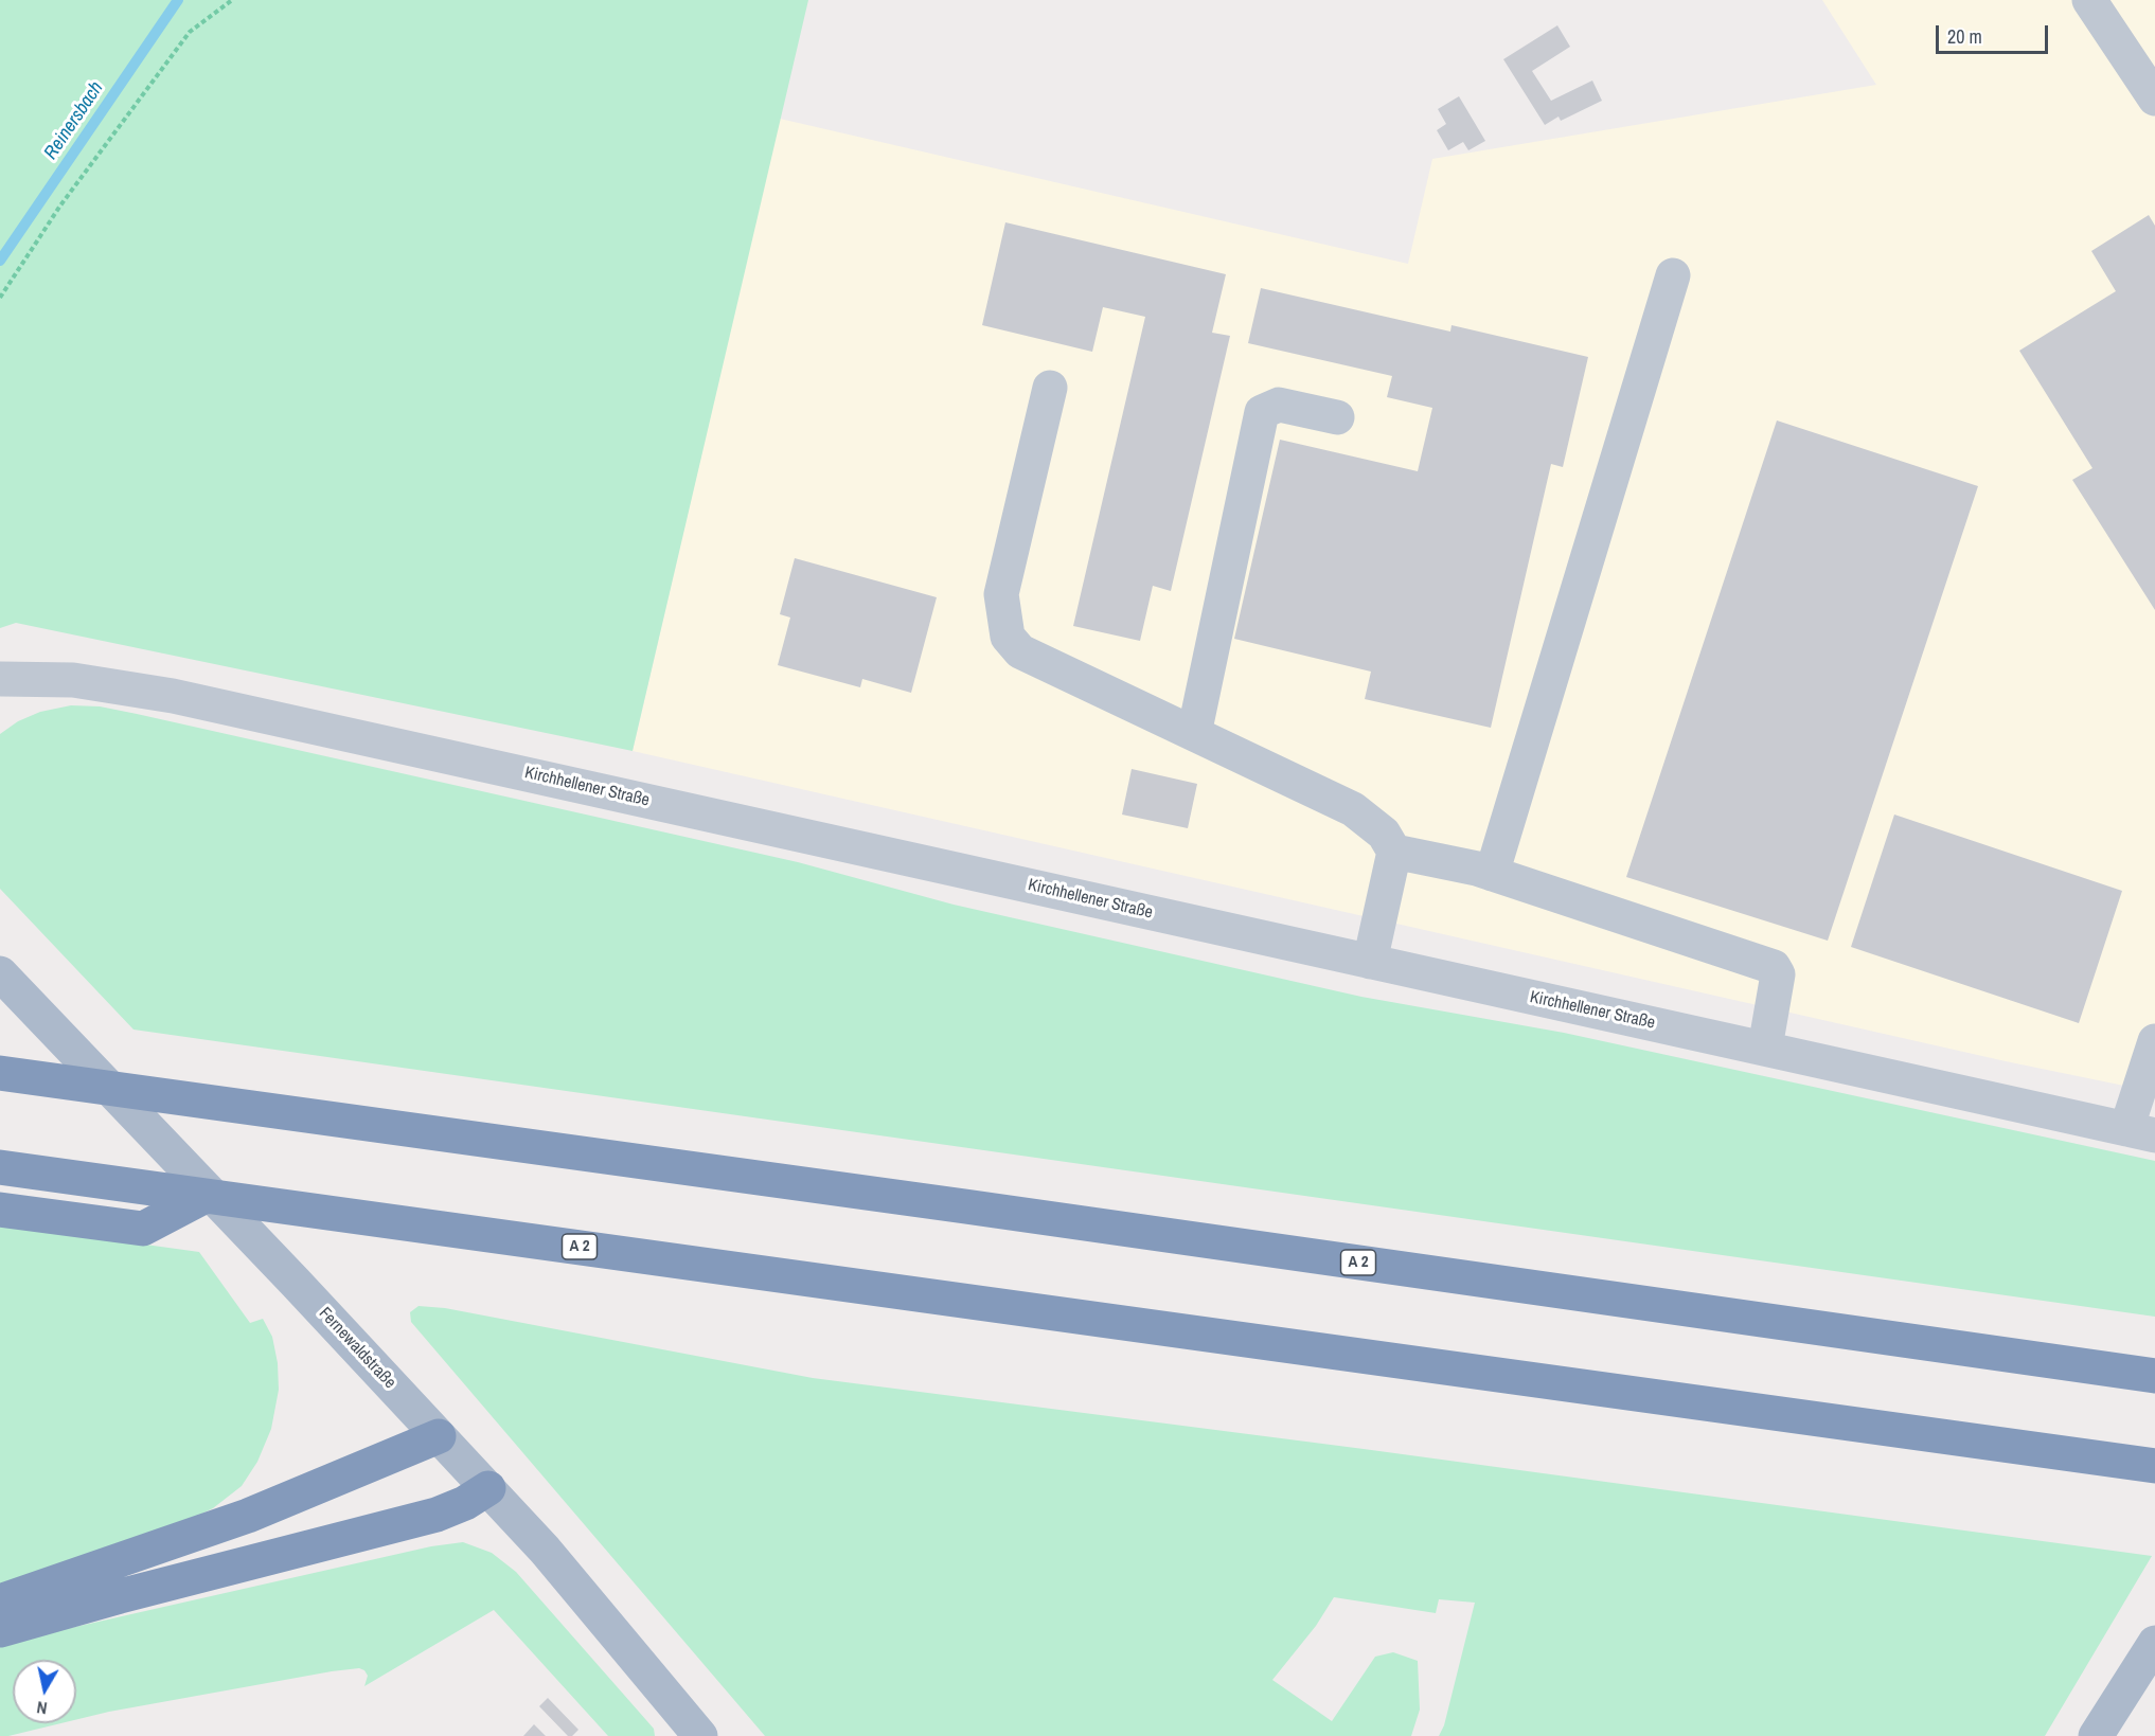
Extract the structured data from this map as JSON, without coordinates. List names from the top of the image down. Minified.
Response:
{"streets":{"highway":["A 2"],"main road":["Fernewaldstraße"],"street":["Kirchhellener Straße"]},"water":["Reinersbach"],"scale_bar":"20 m","north":"bottom"}
